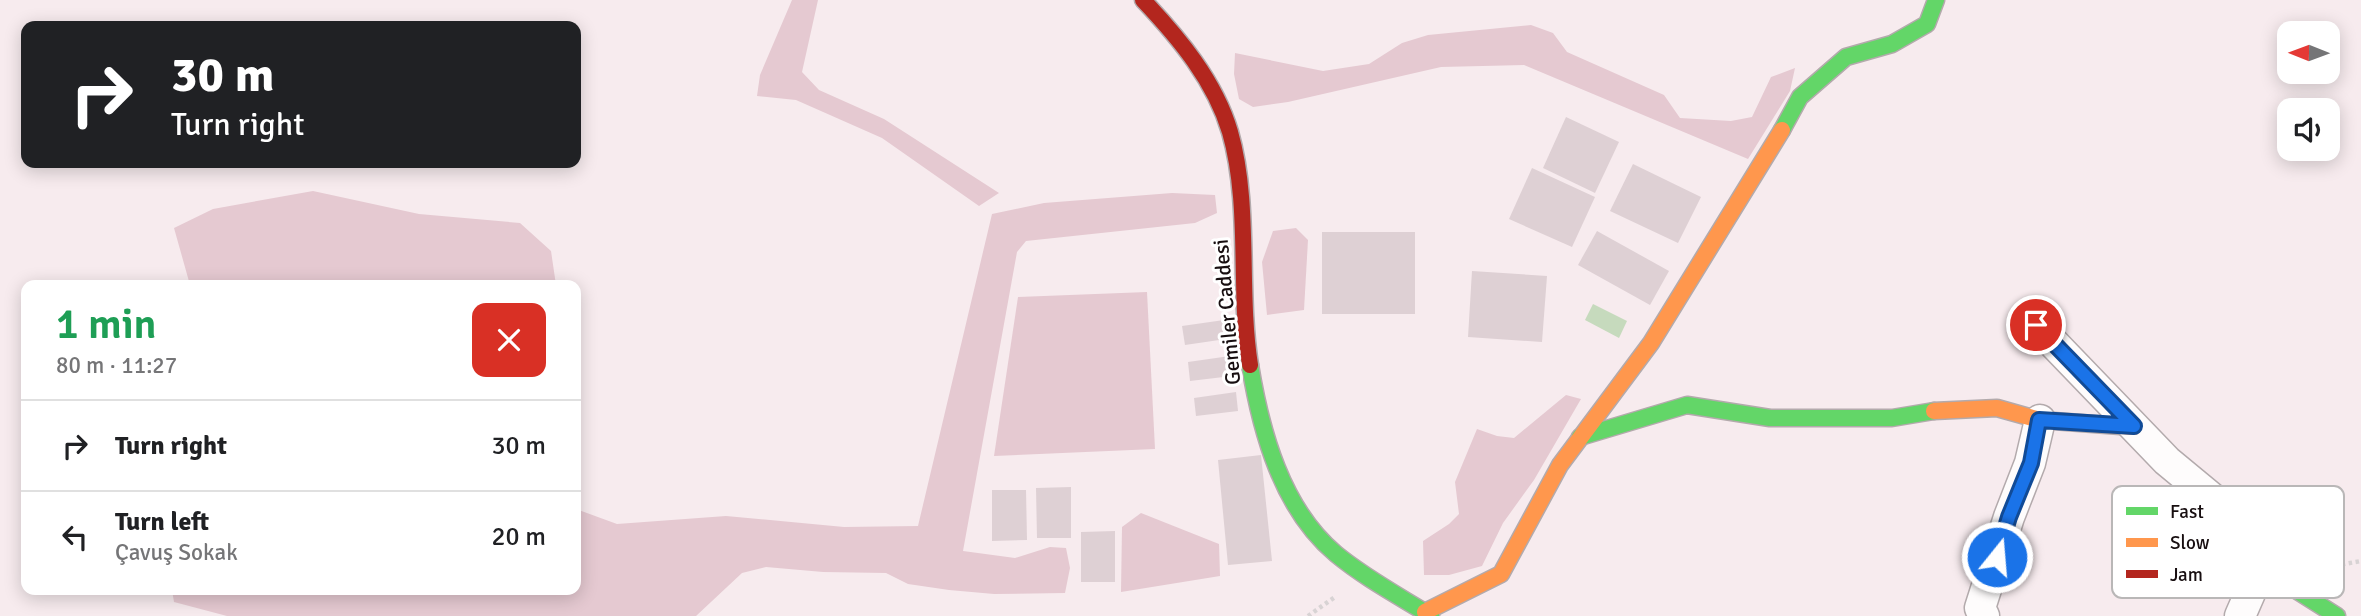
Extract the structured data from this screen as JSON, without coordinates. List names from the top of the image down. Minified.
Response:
{"streets":{"street":["Gemiler Caddesi"]},"legend":["Fast","Slow","Jam"],"north":"left","page":{"turn":["30 m","Turn right"],"heading":["1 min","80 m · 11:27"],"list":[{"name":"Turn right","value":"30 m"},{"name":"Turn left","note":"Çavuş Sokak","value":"20 m"}]}}
